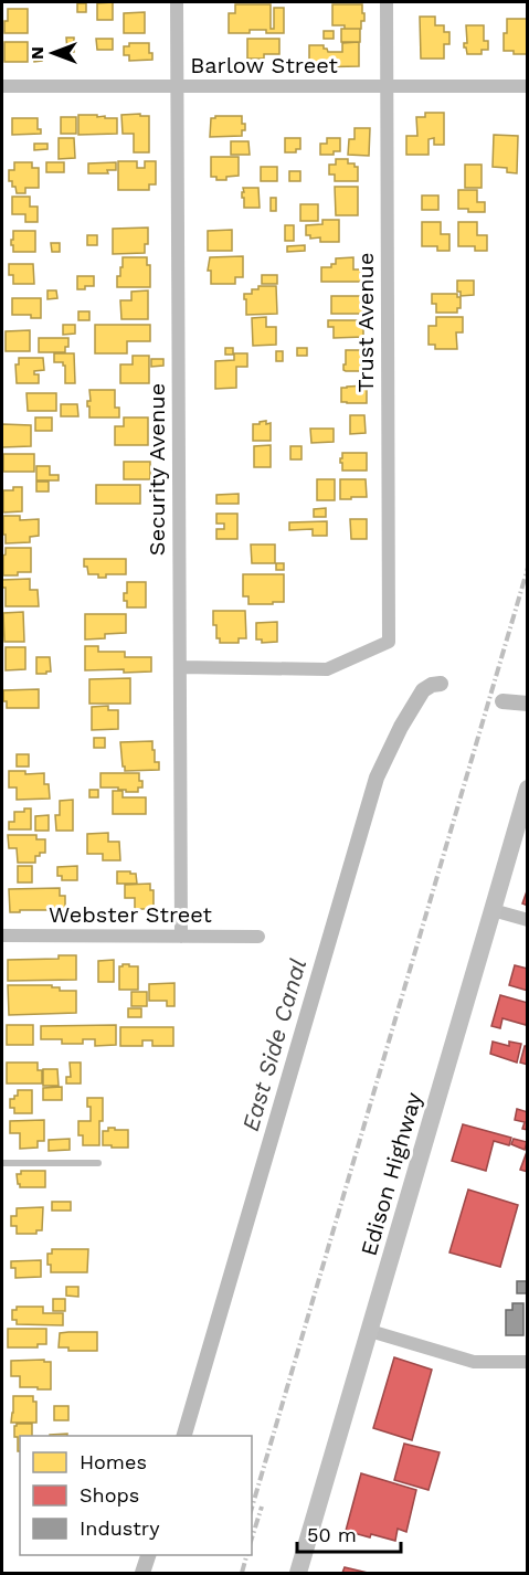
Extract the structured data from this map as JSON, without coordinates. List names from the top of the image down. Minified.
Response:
{"streets":{"main road":["Edison Highway"],"street":["Barlow Street","Trust Avenue","Security Avenue","Webster Street"]},"crossings":[["Barlow Street","Trust Avenue"],["Barlow Street","Security Avenue"],["Trust Avenue","Security Avenue"],["Security Avenue","Webster Street"]],"water":["East Side Canal"],"legend":["Homes","Shops","Industry"],"scale_bar":"50 m","north":"left"}
